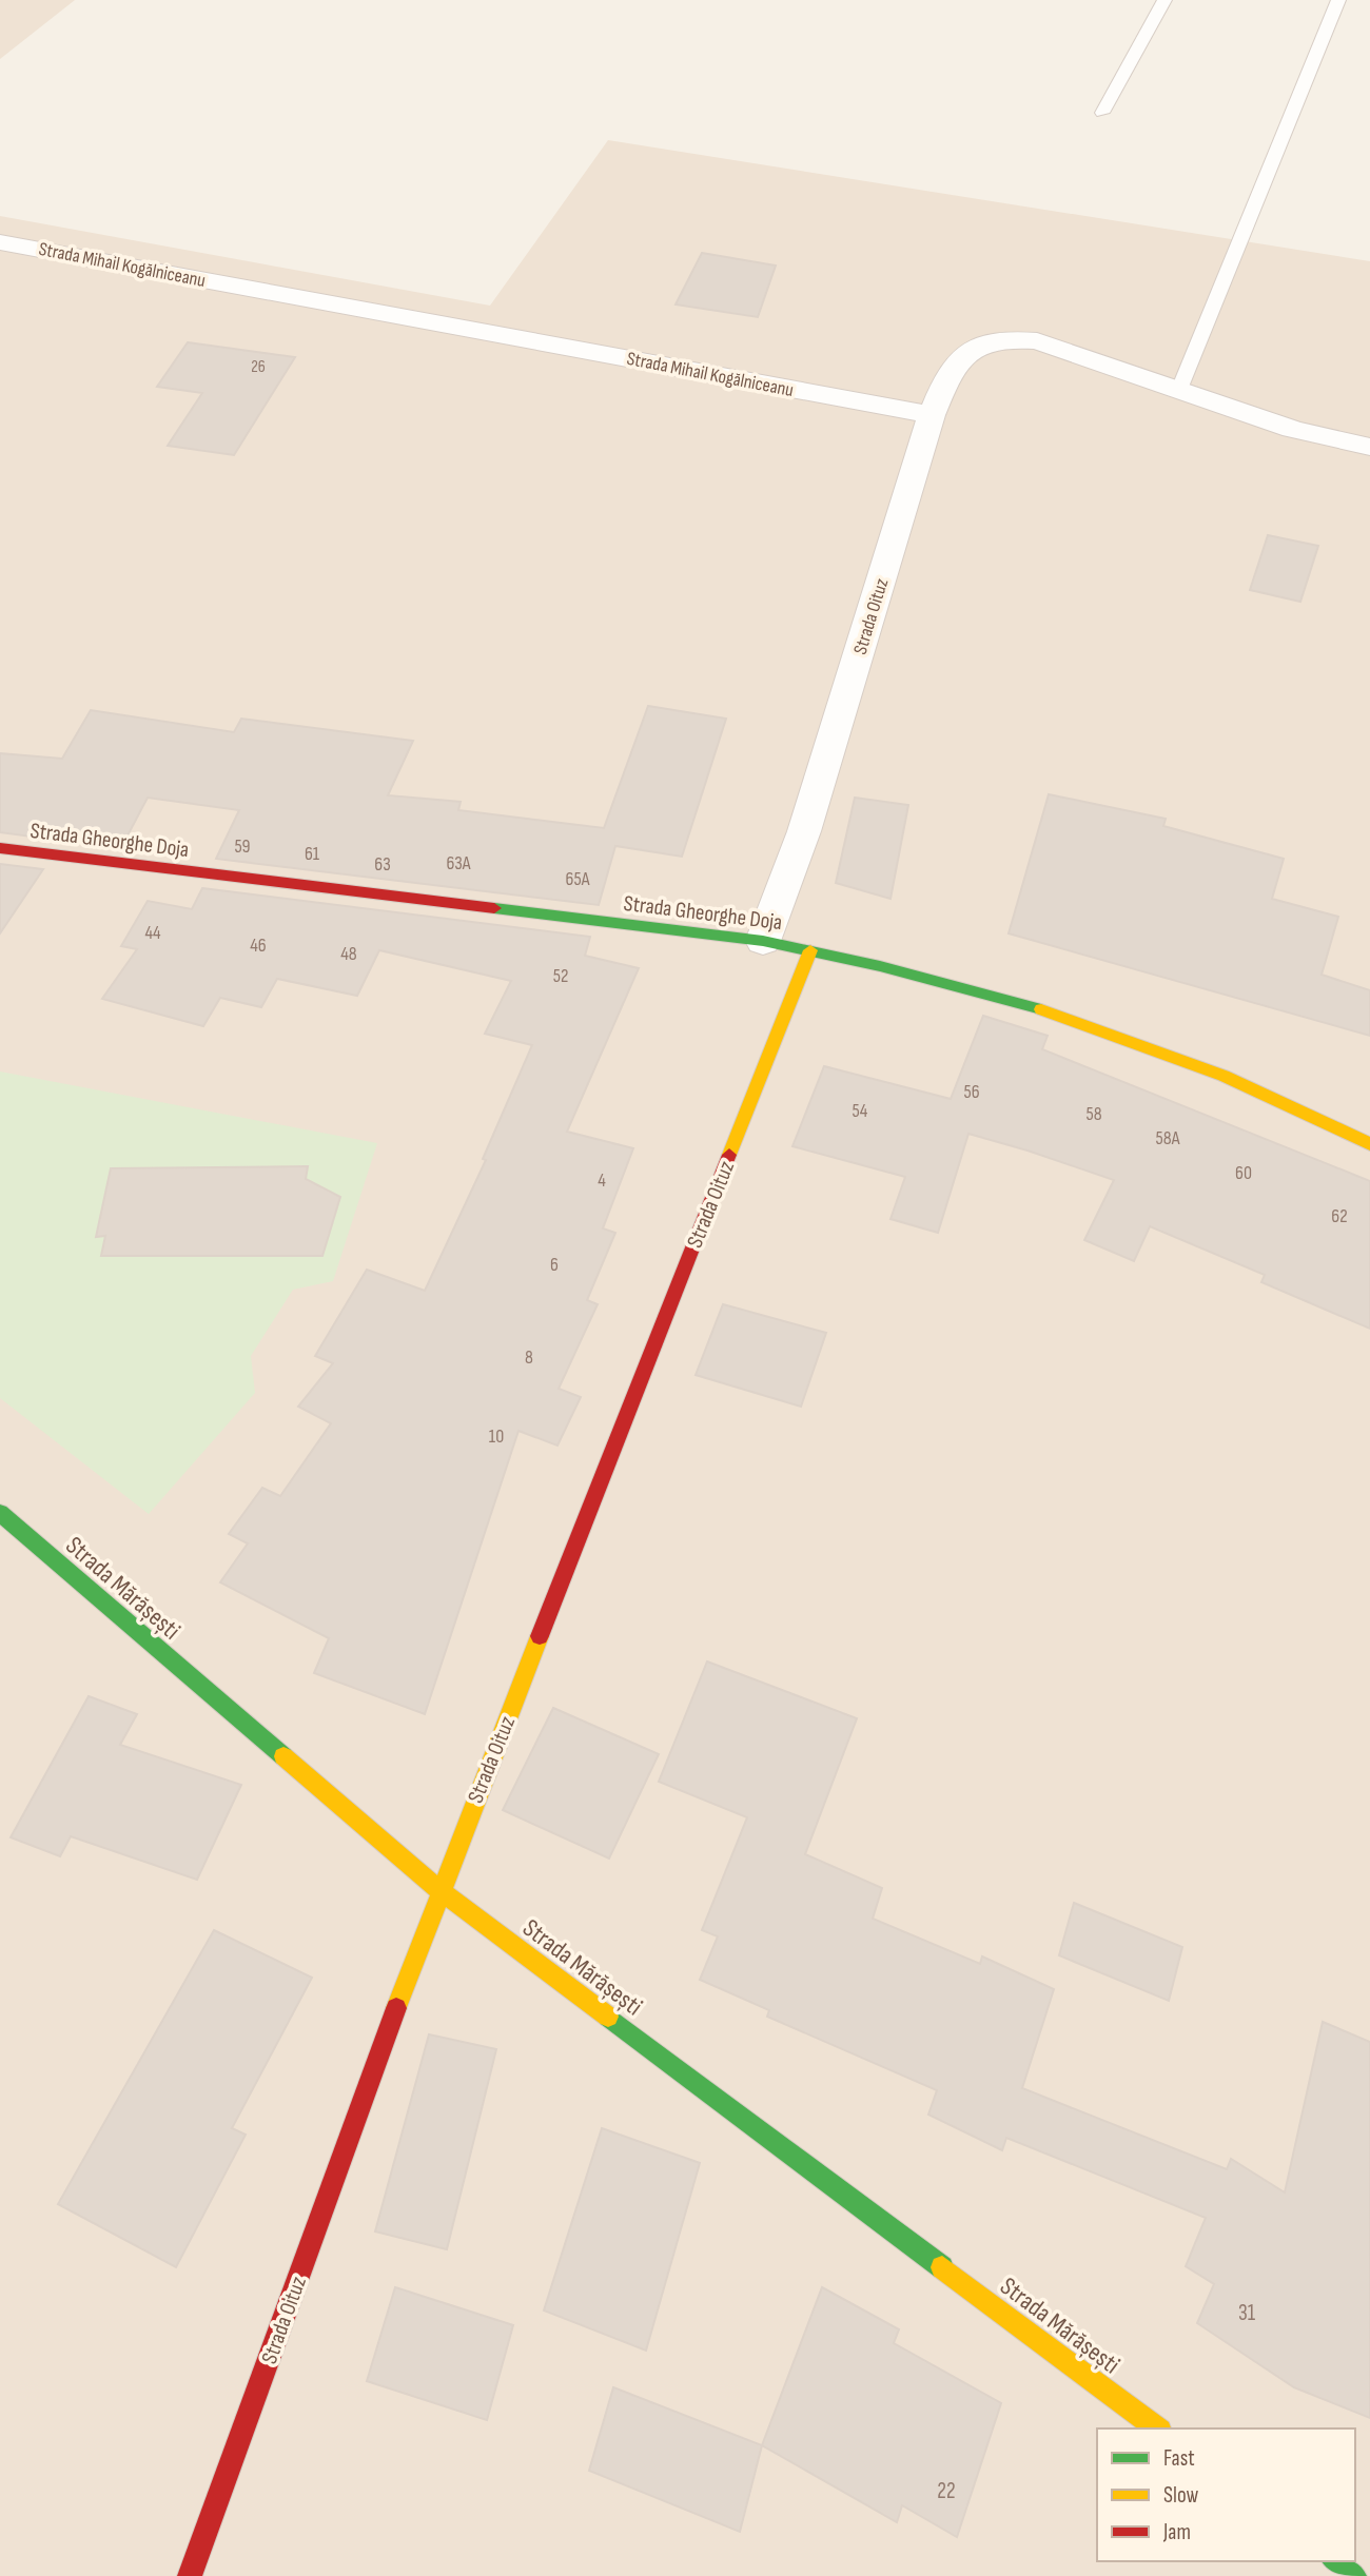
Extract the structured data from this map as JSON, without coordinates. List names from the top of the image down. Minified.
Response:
{"streets":{"street":["Strada Mihail Kogălniceanu","Strada Oituz","Strada Gheorghe Doja","Strada Mărășești"]},"crossings":[["Strada Mihail Kogălniceanu","Strada Oituz"],["Strada Oituz","Strada Gheorghe Doja"],["Strada Oituz","Strada Mărășești"]],"house_numbers":["26","59","61","63A","63","65A","44","46","48","52","56","54","58","58A","60","4","62","6","8","10","31","22"],"legend":["Fast","Slow","Jam"]}
